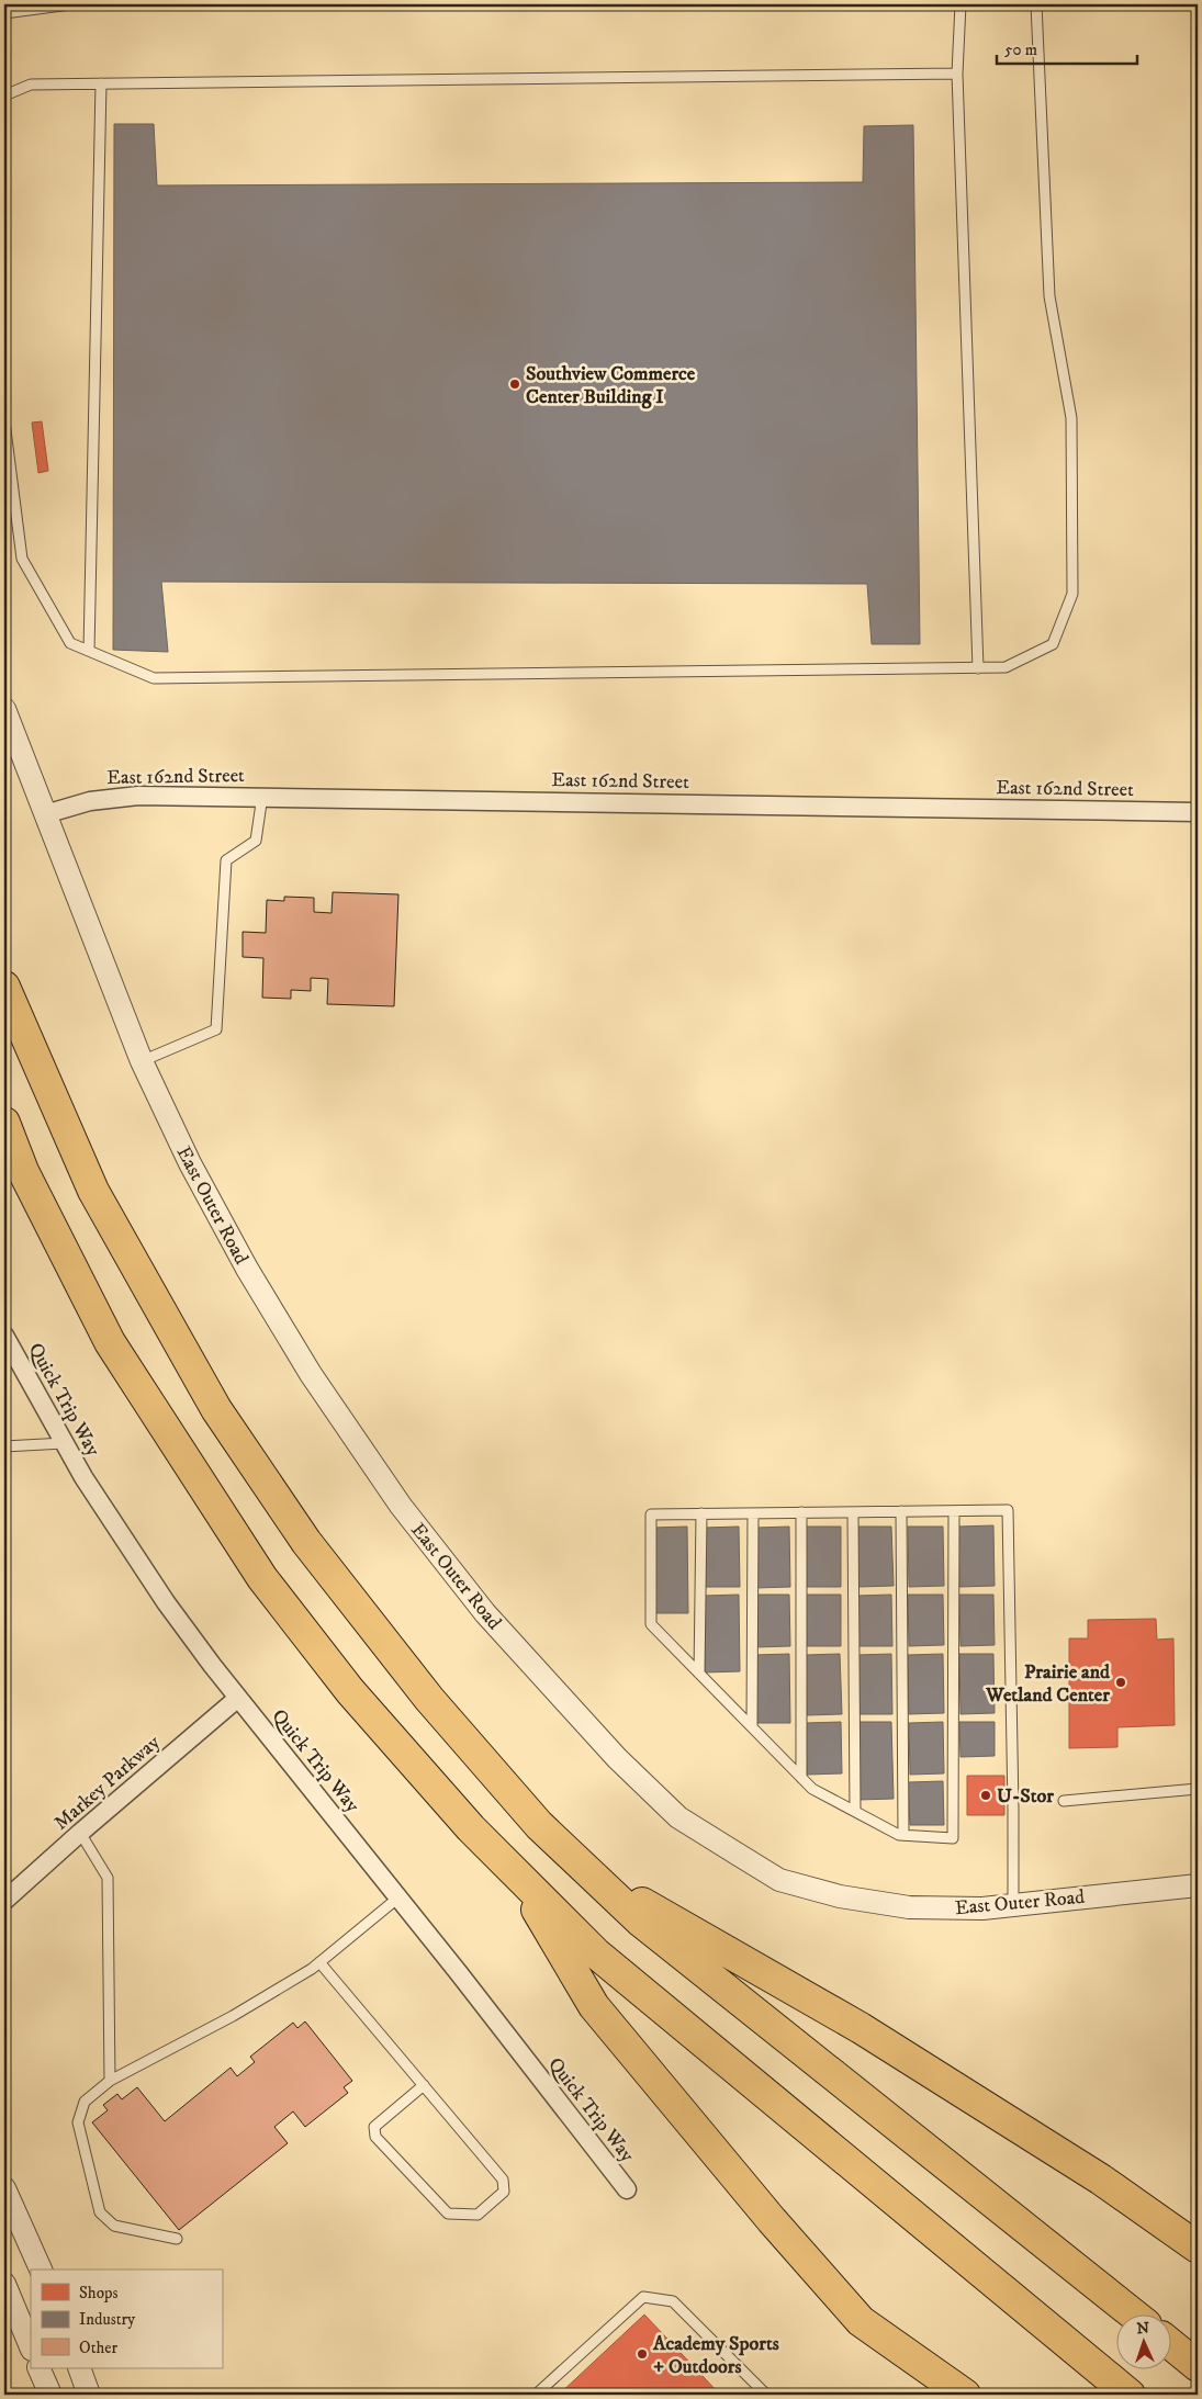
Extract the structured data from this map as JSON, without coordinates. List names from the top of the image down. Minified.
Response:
{"streets":{"street":["East 162nd Street","East Outer Road","Quick Trip Way","Markey Parkway"]},"crossings":[["East 162nd Street","East Outer Road"],["Quick Trip Way","Markey Parkway"]],"places":["Southview Commerce Center Building I","Prairie and Wetland Center","U-Stor","Academy Sports + Outdoors"],"legend":["Shops","Industry","Other"],"scale_bar":"50 m","north":"top"}
